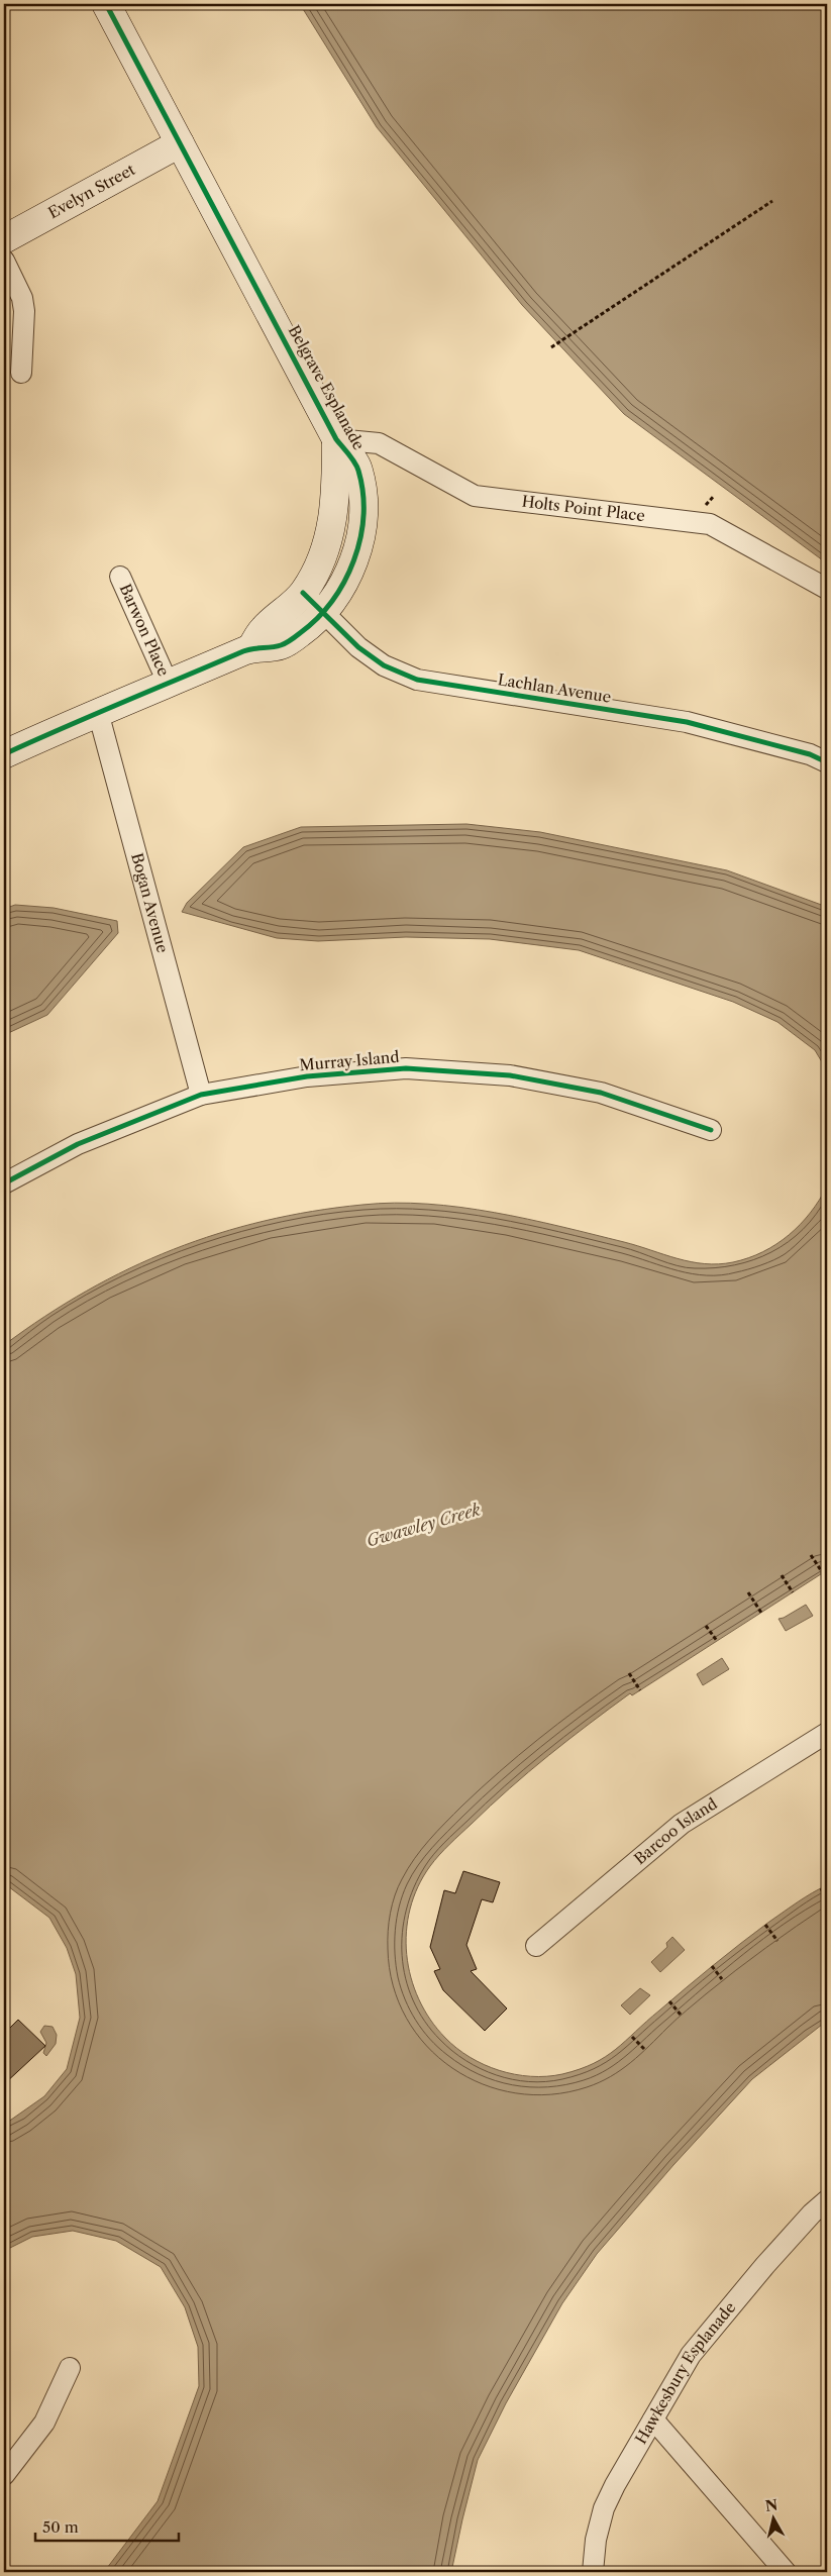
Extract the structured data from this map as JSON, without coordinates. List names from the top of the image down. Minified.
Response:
{"streets":{"street":["Evelyn Street","Belgrave Esplanade","Holts Point Place","Barwon Place","Lachlan Avenue","Bogan Avenue","Murray Island","Barcoo Island","Hawkesbury Esplanade"]},"crossings":[["Evelyn Street","Belgrave Esplanade"],["Belgrave Esplanade","Holts Point Place"],["Belgrave Esplanade","Barwon Place"],["Belgrave Esplanade","Lachlan Avenue"],["Belgrave Esplanade","Bogan Avenue"],["Bogan Avenue","Murray Island"]],"water":["Gwawley Creek"],"scale_bar":"50 m","north":"top"}
